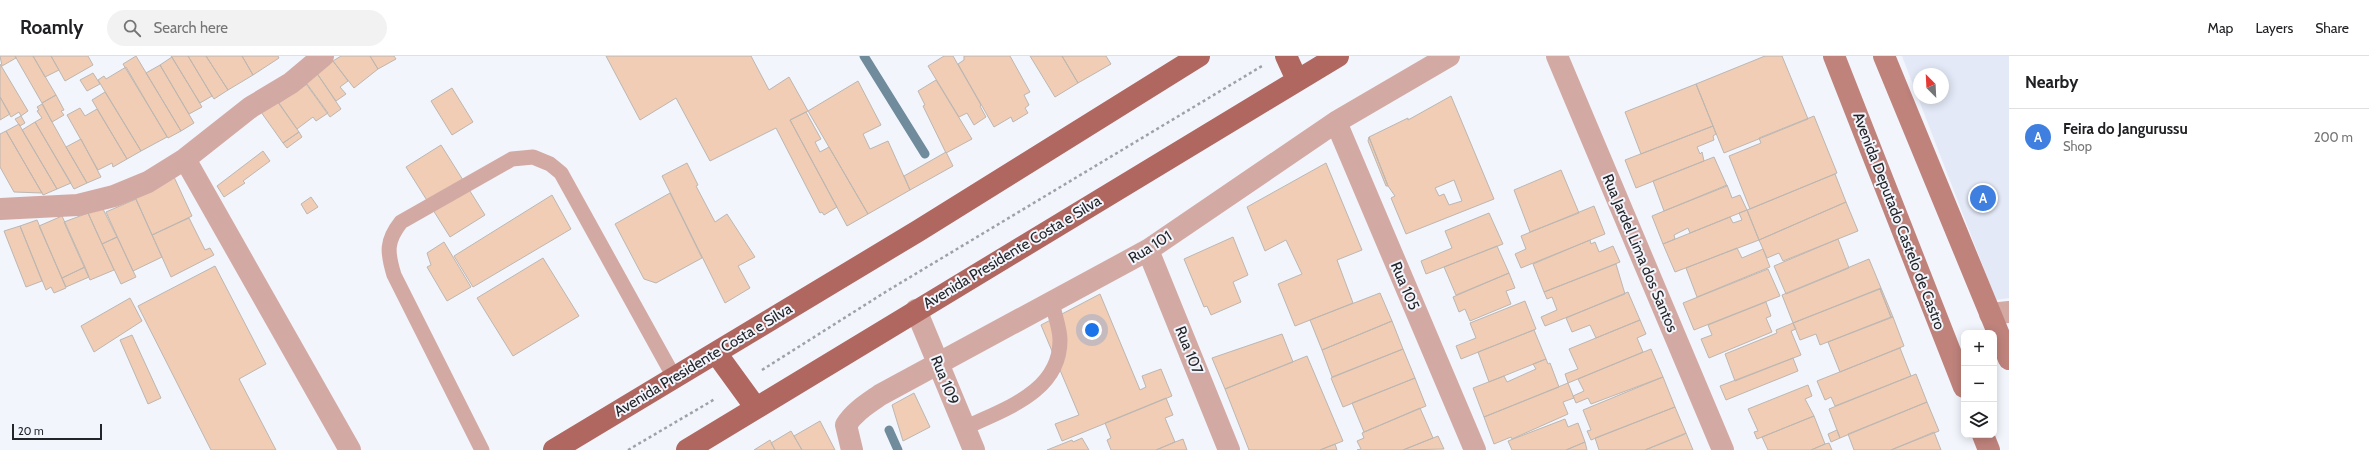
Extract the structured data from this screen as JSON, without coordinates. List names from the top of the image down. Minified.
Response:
{"streets":{"main road":["Avenida Deputado Castelo de Castro","Avenida Presidente Costa e Silva"],"street":["Rua 101","Rua Jardel Lima dos Santos","Rua 105","Rua 107","Rua 109"]},"crossings":[["Rua 101","Rua 105"],["Rua 101","Rua 107"],["Rua 101","Rua 109"],["Avenida Presidente Costa e Silva","Rua 109"]],"scale_bar":"20 m","north":"top left","page":{"header":"Roamly","search":"Search here","nav":["Map","Layers","Share"],"heading":"Nearby","list":[{"mark":"A","name":"Feira do Jangurussu","note":"Shop","value":"200 m"}],"pins":"A","map_buttons":["+","−"],"scale":"20 m"}}
